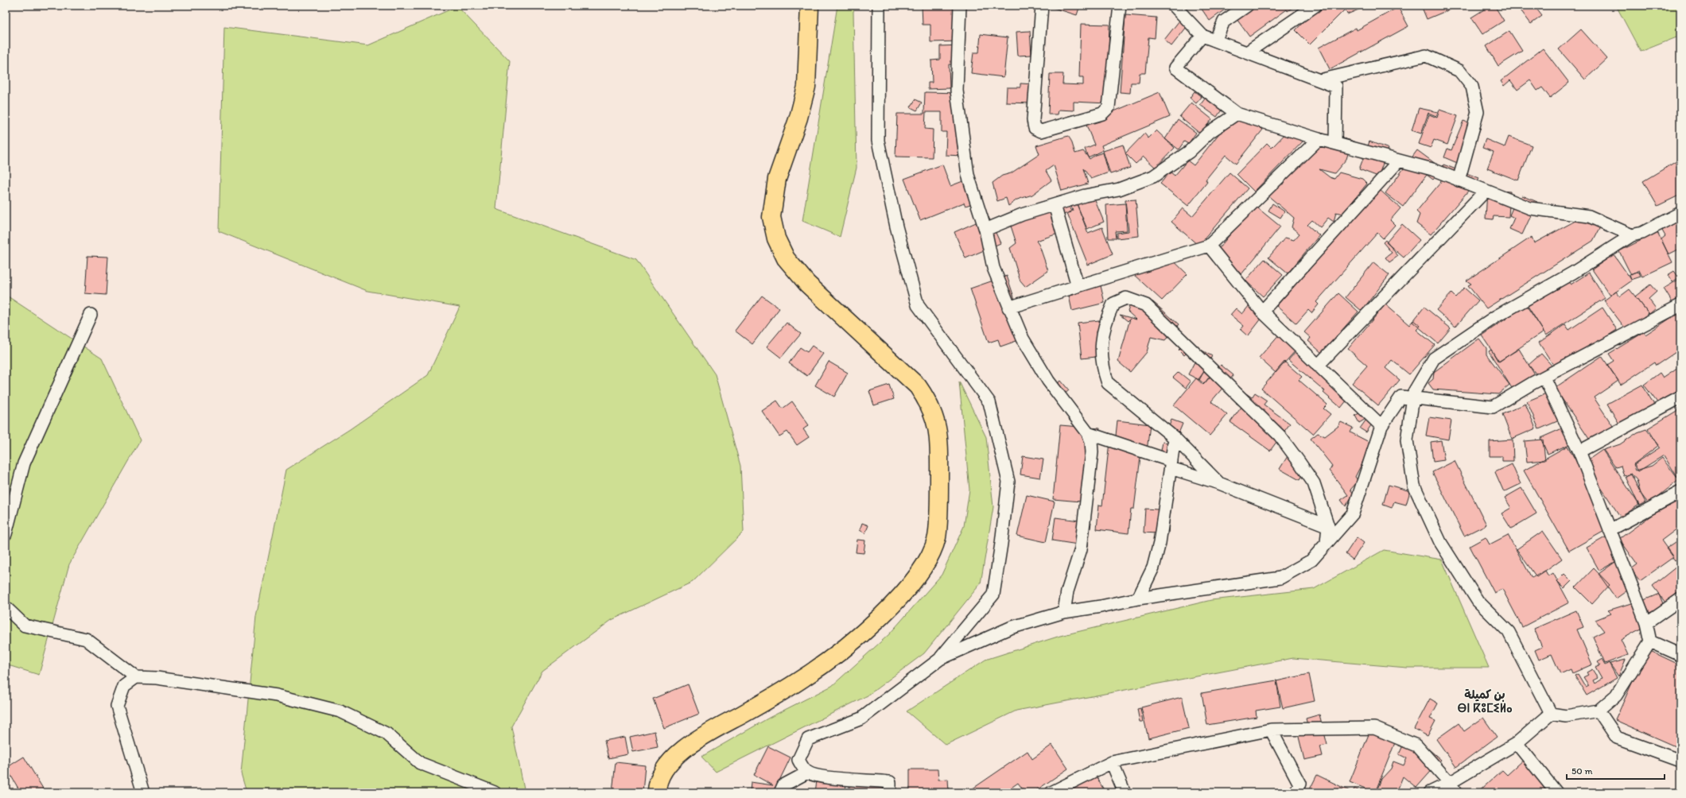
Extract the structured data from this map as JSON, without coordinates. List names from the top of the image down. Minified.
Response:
{"districts":["بن كميلة ⴱⵏ ⴽⵓⵎⵉⵍⴰ"],"scale_bar":"50 m"}
